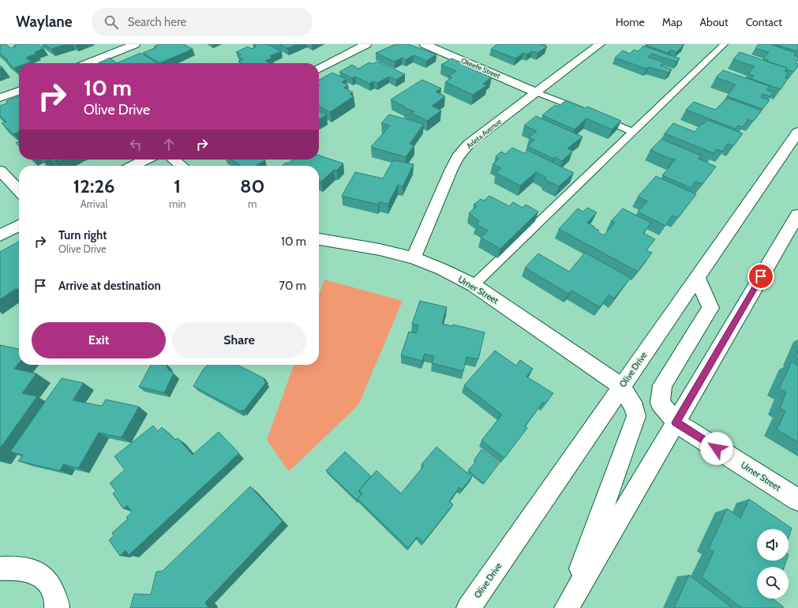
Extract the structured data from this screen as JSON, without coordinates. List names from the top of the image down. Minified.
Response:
{"streets":{"street":["Okeefe Street","Arleta Avenue","Urner Street","Olive Drive"]},"crossings":[["Okeefe Street","Arleta Avenue"],["Arleta Avenue","Urner Street"],["Urner Street","Olive Drive"]],"page":{"header":"Waylane","search":"Search here","nav":["Home","Map","About","Contact"],"turn":["10 m","Olive Drive"],"eta":["12:26","Arrival","1","min","80","m"],"list":[{"name":"Turn right","note":"Olive Drive","value":"10 m"},{"name":"Arrive at destination","value":"70 m"}],"buttons":["Exit","Share"]}}
